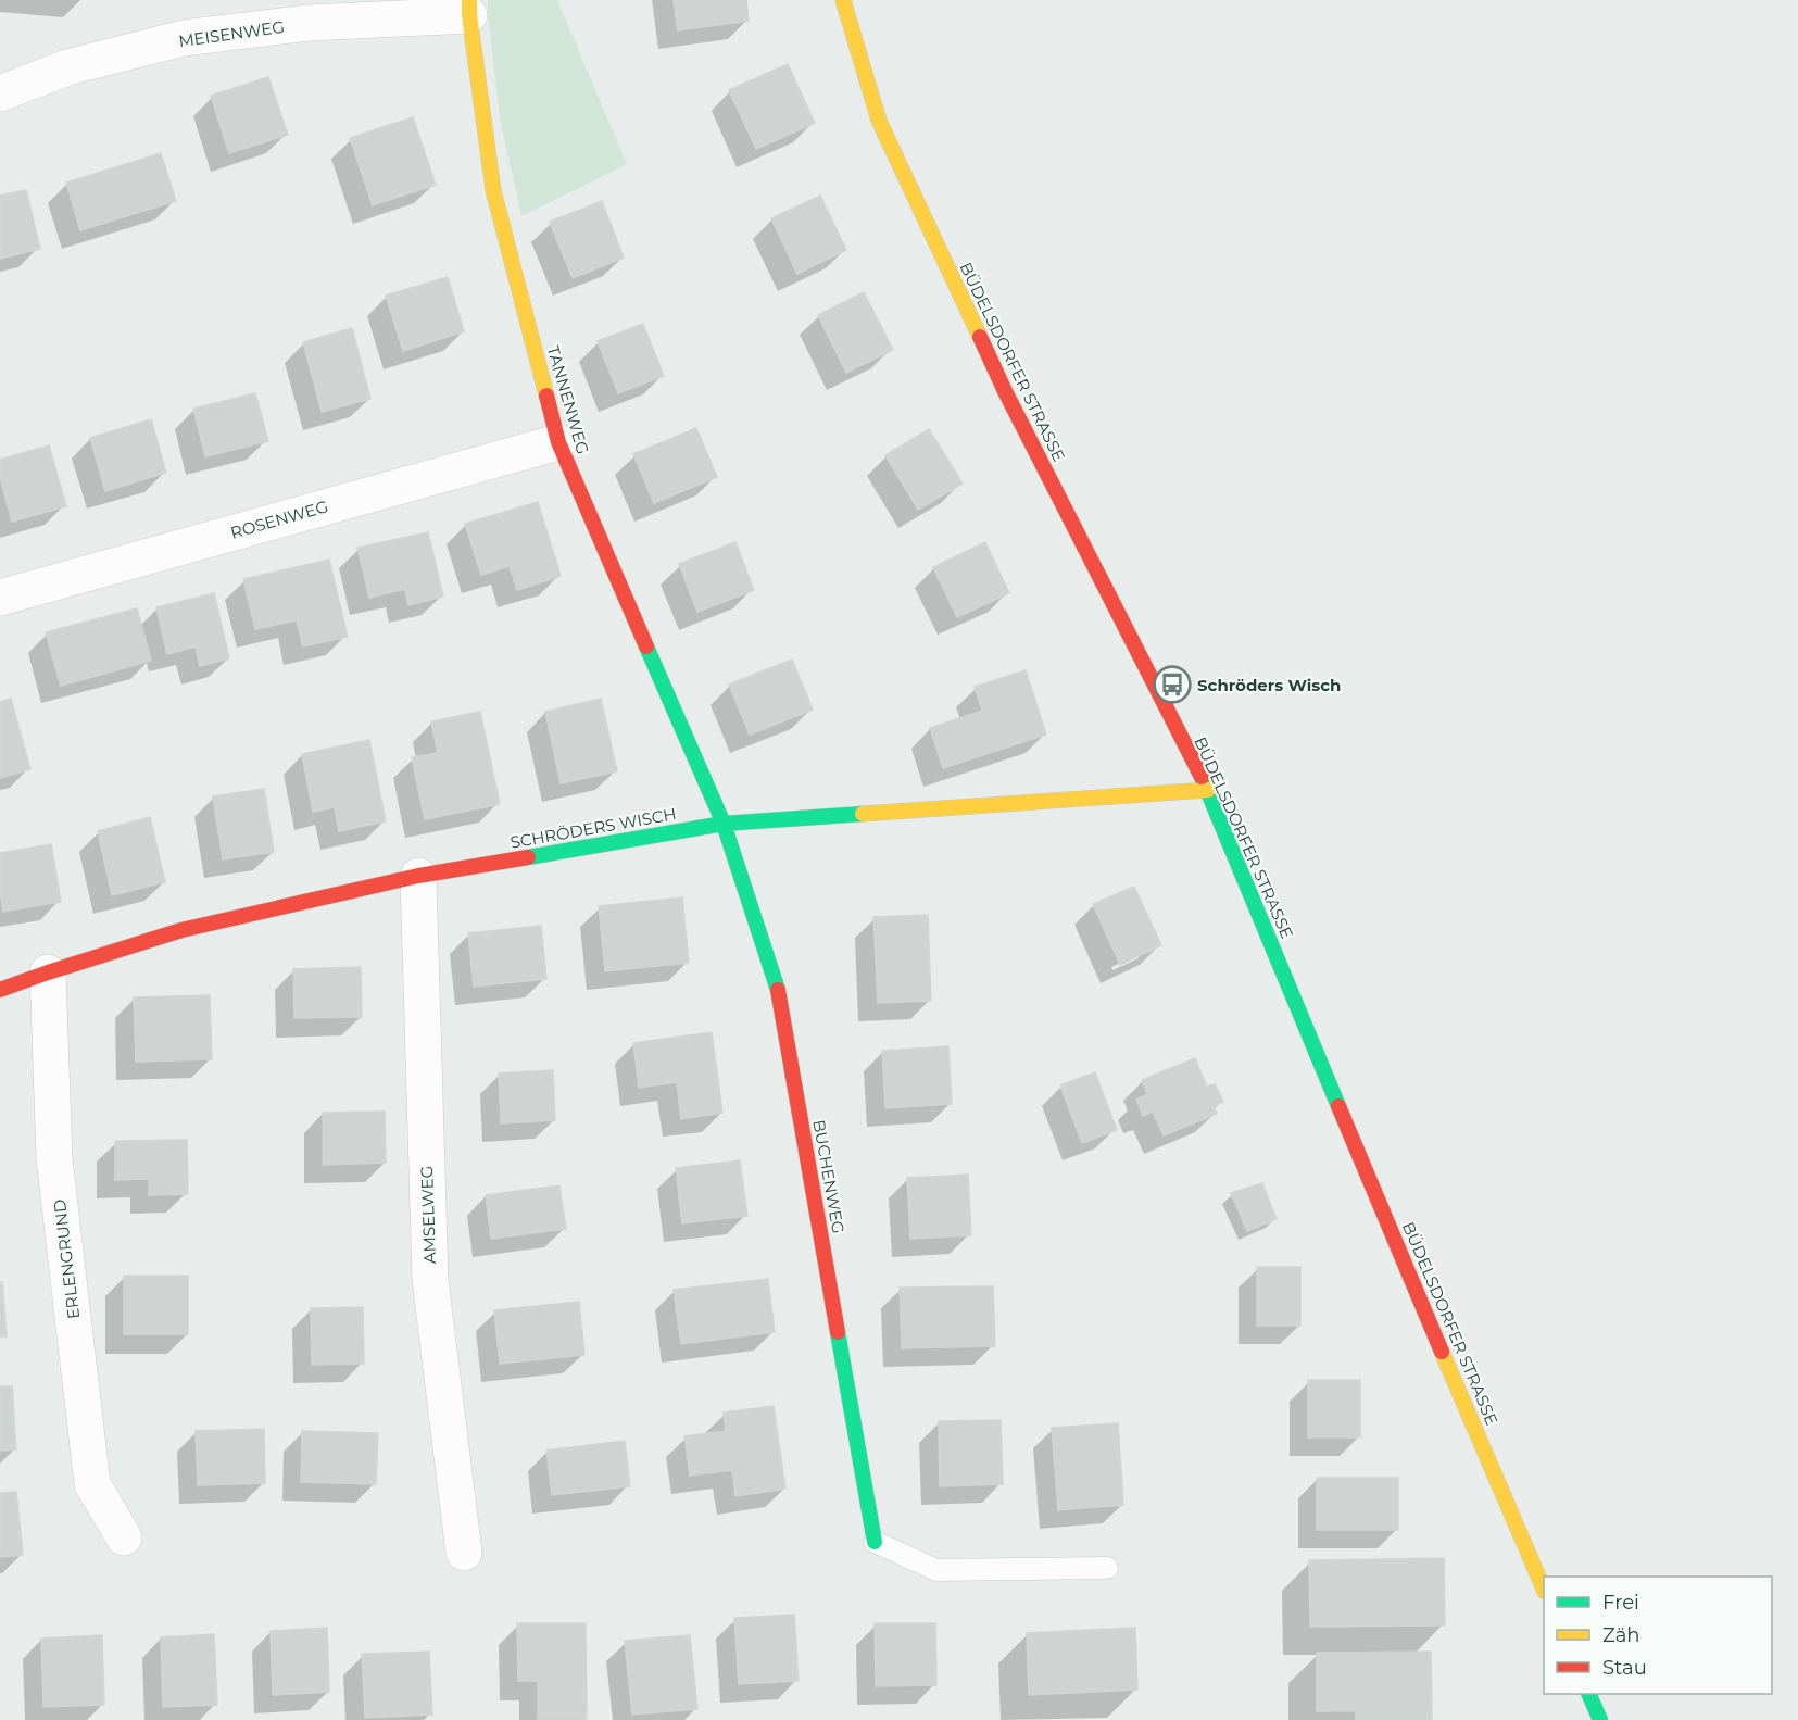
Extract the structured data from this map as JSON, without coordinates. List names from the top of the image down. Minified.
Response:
{"streets":{"street":["MEISENWEG","BÜDELSDORFER STRASSE","TANNENWEG","ROSENWEG","SCHRÖDERS WISCH","BUCHENWEG","AMSELWEG","ERLENGRUND"]},"crossings":[["MEISENWEG","TANNENWEG"],["BÜDELSDORFER STRASSE","SCHRÖDERS WISCH"],["TANNENWEG","ROSENWEG"],["TANNENWEG","SCHRÖDERS WISCH"],["TANNENWEG","BUCHENWEG"],["SCHRÖDERS WISCH","BUCHENWEG"],["SCHRÖDERS WISCH","AMSELWEG"],["SCHRÖDERS WISCH","ERLENGRUND"]],"places":{"bus stop":["Schröders Wisch"]},"legend":["Frei","Zäh","Stau"]}
